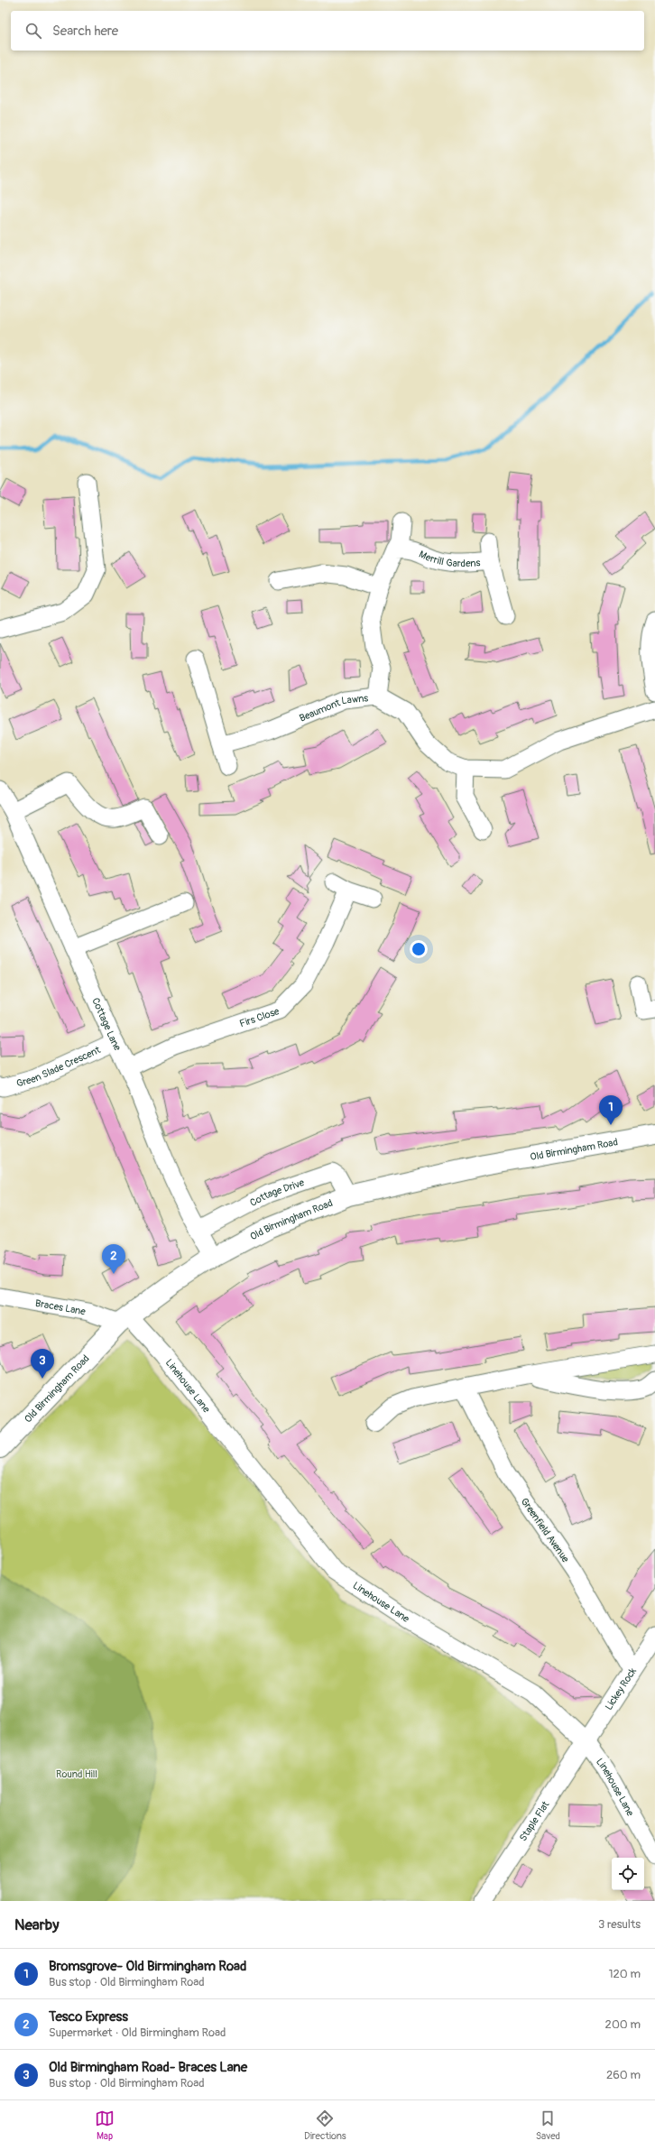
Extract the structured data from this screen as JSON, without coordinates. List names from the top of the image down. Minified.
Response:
{"streets":{"main road":["Old Birmingham Road"],"street":["Merrill Gardens","Beaumont Lawns","Firs Close","Cottage Lane","Green Slade Crescent","Cottage Drive","Braces Lane","Linehouse Lane","Greenfield Avenue","Lickey Rock","Staple Flat"]},"crossings":[["Firs Close","Cottage Lane"],["Cottage Lane","Green Slade Crescent"],["Cottage Lane","Old Birmingham Road"],["Cottage Lane","Cottage Drive"],["Old Birmingham Road","Cottage Drive"],["Old Birmingham Road","Braces Lane"],["Old Birmingham Road","Linehouse Lane"],["Braces Lane","Linehouse Lane"],["Linehouse Lane","Lickey Rock"],["Linehouse Lane","Staple Flat"],["Greenfield Avenue","Lickey Rock"],["Lickey Rock","Staple Flat"]],"parks":["Round Hill"],"page":{"search":"Search here","pins":["1","2","3"],"heading":["Nearby","3 results"],"list":[{"mark":"1","name":"Bromsgrove- Old Birmingham Road","note":"Bus stop · Old Birmingham Road","value":"120 m"},{"mark":"2","name":"Tesco Express","note":"Supermarket · Old Birmingham Road","value":"200 m"},{"mark":"3","name":"Old Birmingham Road- Braces Lane","note":"Bus stop · Old Birmingham Road","value":"260 m"}],"nav":["Map","Directions","Saved"]}}
